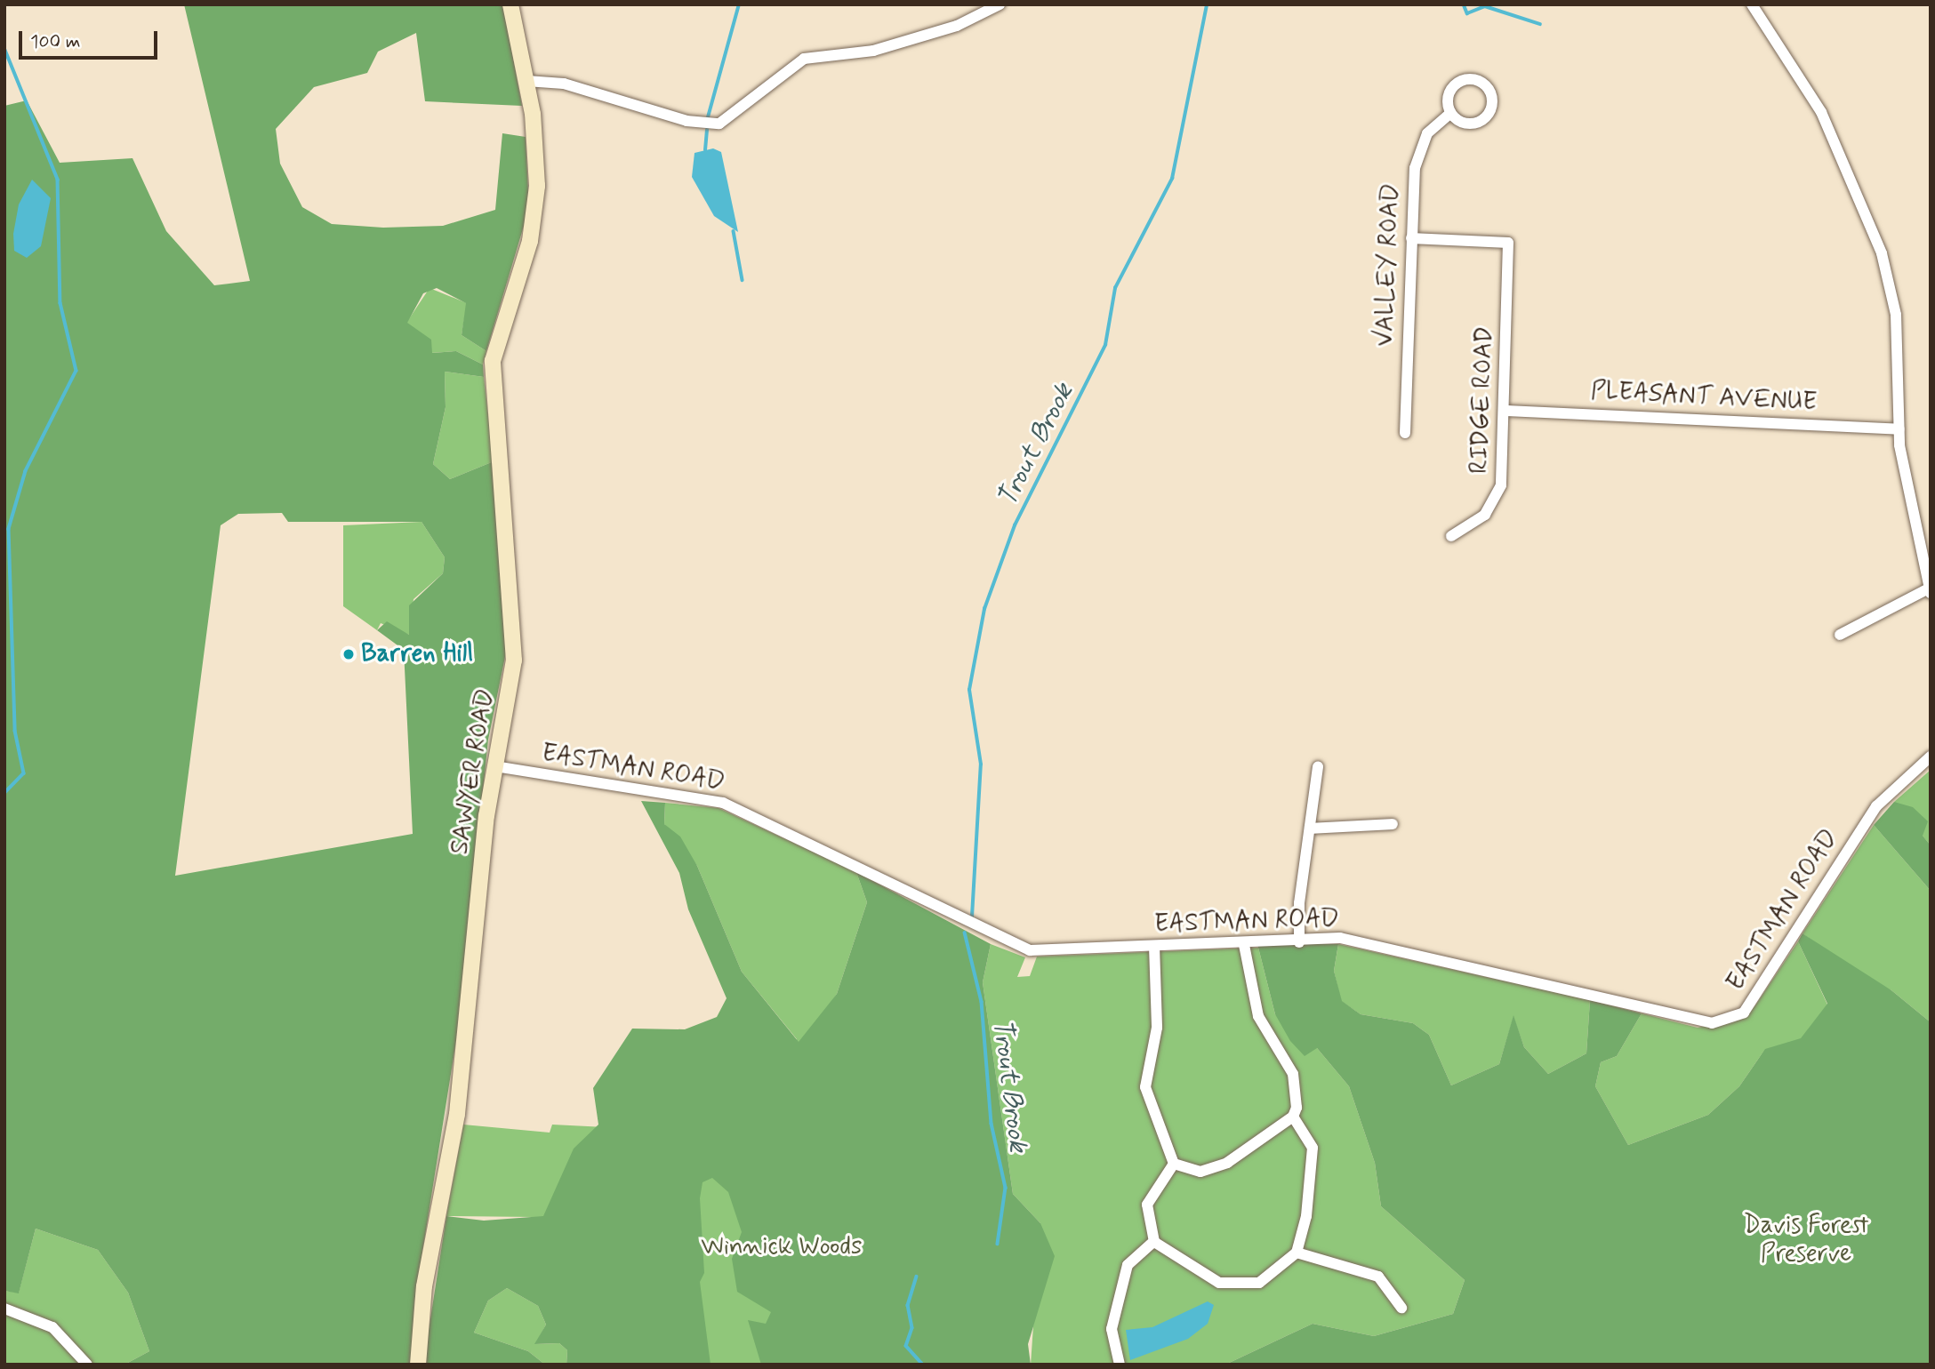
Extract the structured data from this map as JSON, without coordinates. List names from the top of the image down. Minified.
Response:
{"streets":{"street":["VALLEY ROAD","PLEASANT AVENUE","RIDGE ROAD","EASTMAN ROAD","SAWYER ROAD"]},"crossings":[["VALLEY ROAD","RIDGE ROAD"],["PLEASANT AVENUE","RIDGE ROAD"],["EASTMAN ROAD","SAWYER ROAD"]],"water":["Trout Brook"],"parks":["Davis Forest Preserve","Winnick Woods"],"places":["Barren Hill"],"scale_bar":"100 m"}
